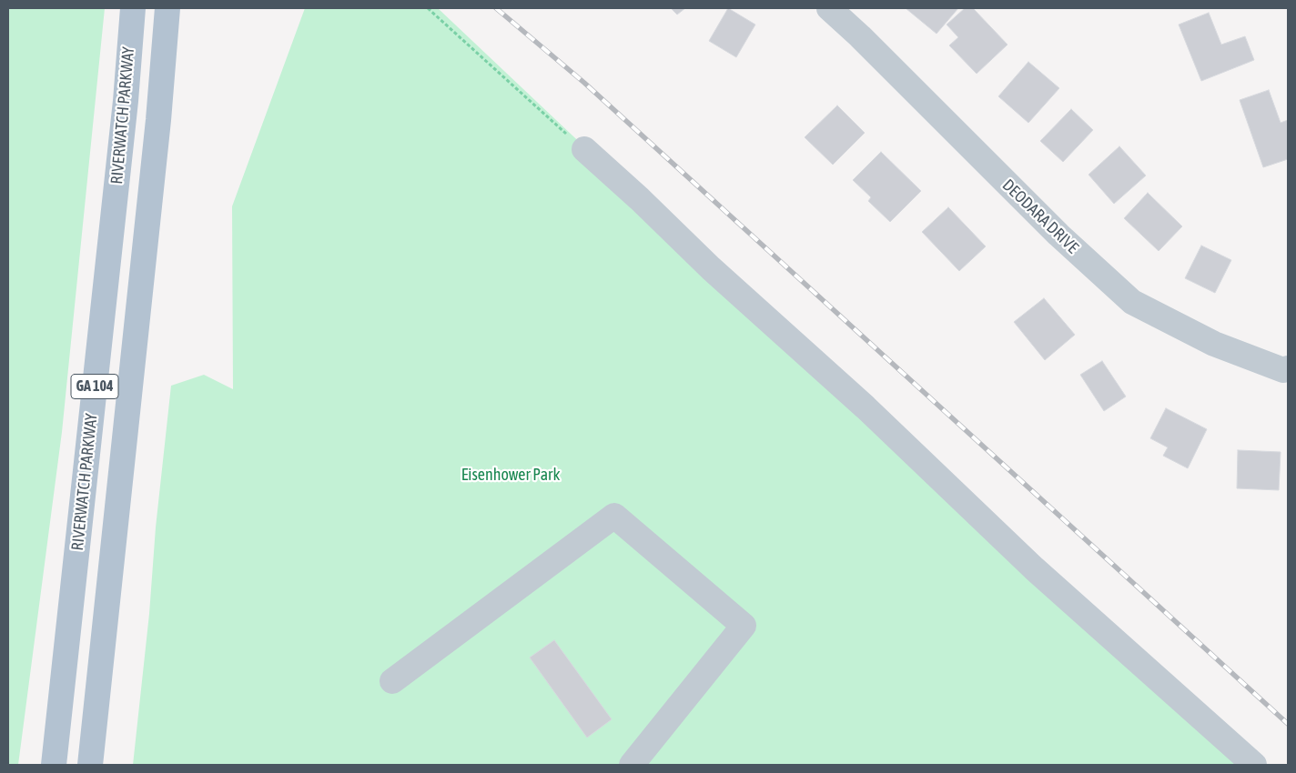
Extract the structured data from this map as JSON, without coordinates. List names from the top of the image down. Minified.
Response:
{"streets":{"main road":["RIVERWATCH PARKWAY","GA 104"],"street":["DEODARA DRIVE"]},"parks":["Eisenhower Park"]}
